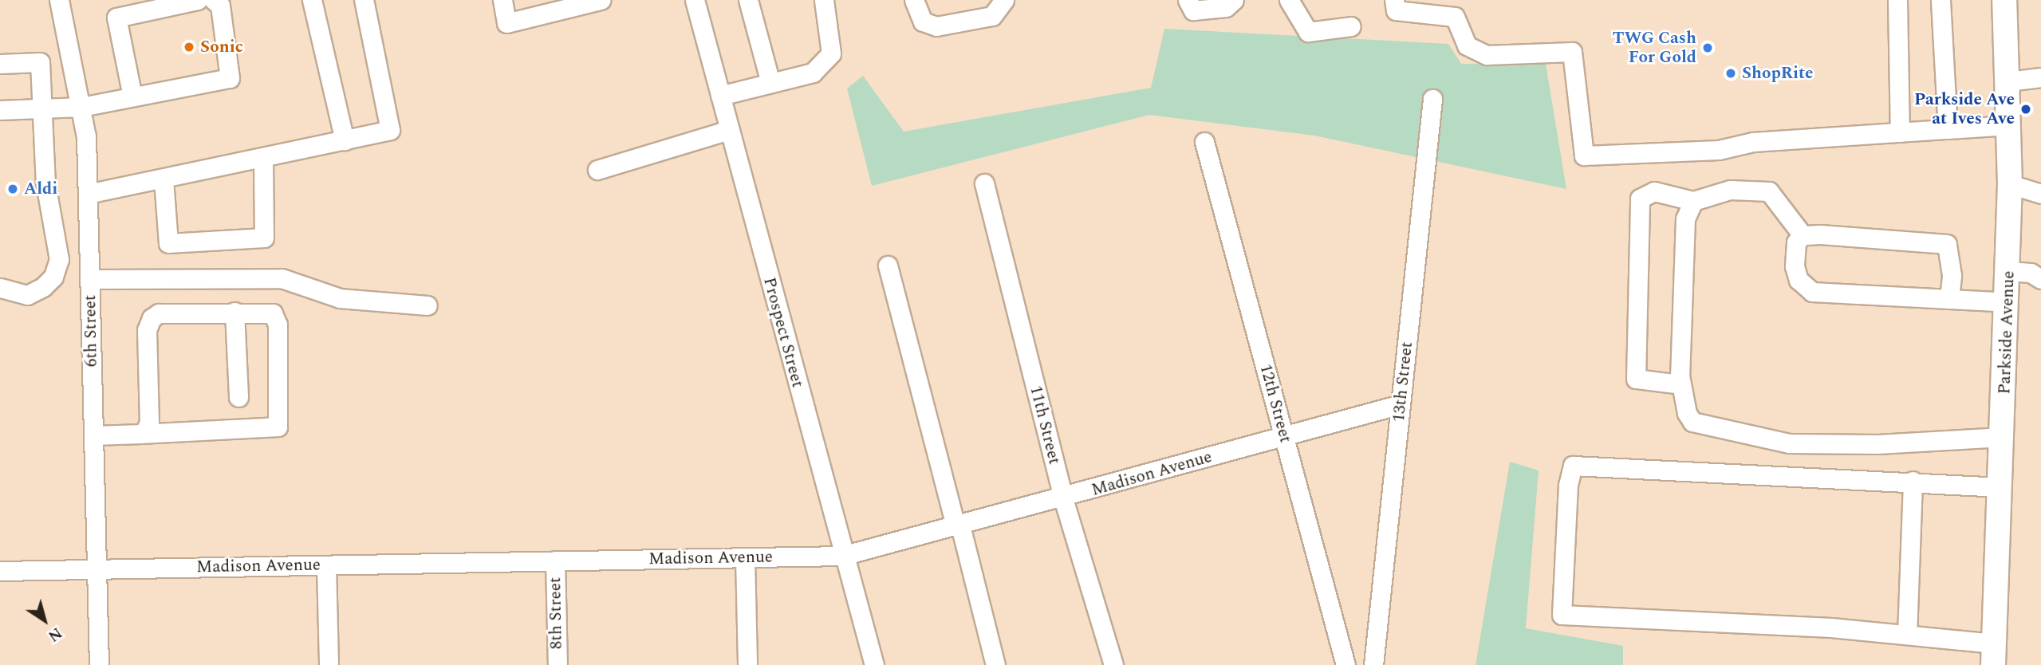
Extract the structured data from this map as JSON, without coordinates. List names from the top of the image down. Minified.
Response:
{"streets":{"main road":["Parkside Avenue"],"street":["6th Street","Prospect Street","13th Street","12th Street","11th Street","Madison Avenue","8th Street"]},"crossings":[["6th Street","Madison Avenue"],["Prospect Street","Madison Avenue"],["13th Street","Madison Avenue"],["12th Street","Madison Avenue"],["11th Street","Madison Avenue"],["Madison Avenue","8th Street"]],"places":["Sonic","TWG Cash For Gold","ShopRite","Parkside Ave at Ives Ave","Aldi"],"north":"bottom right"}
